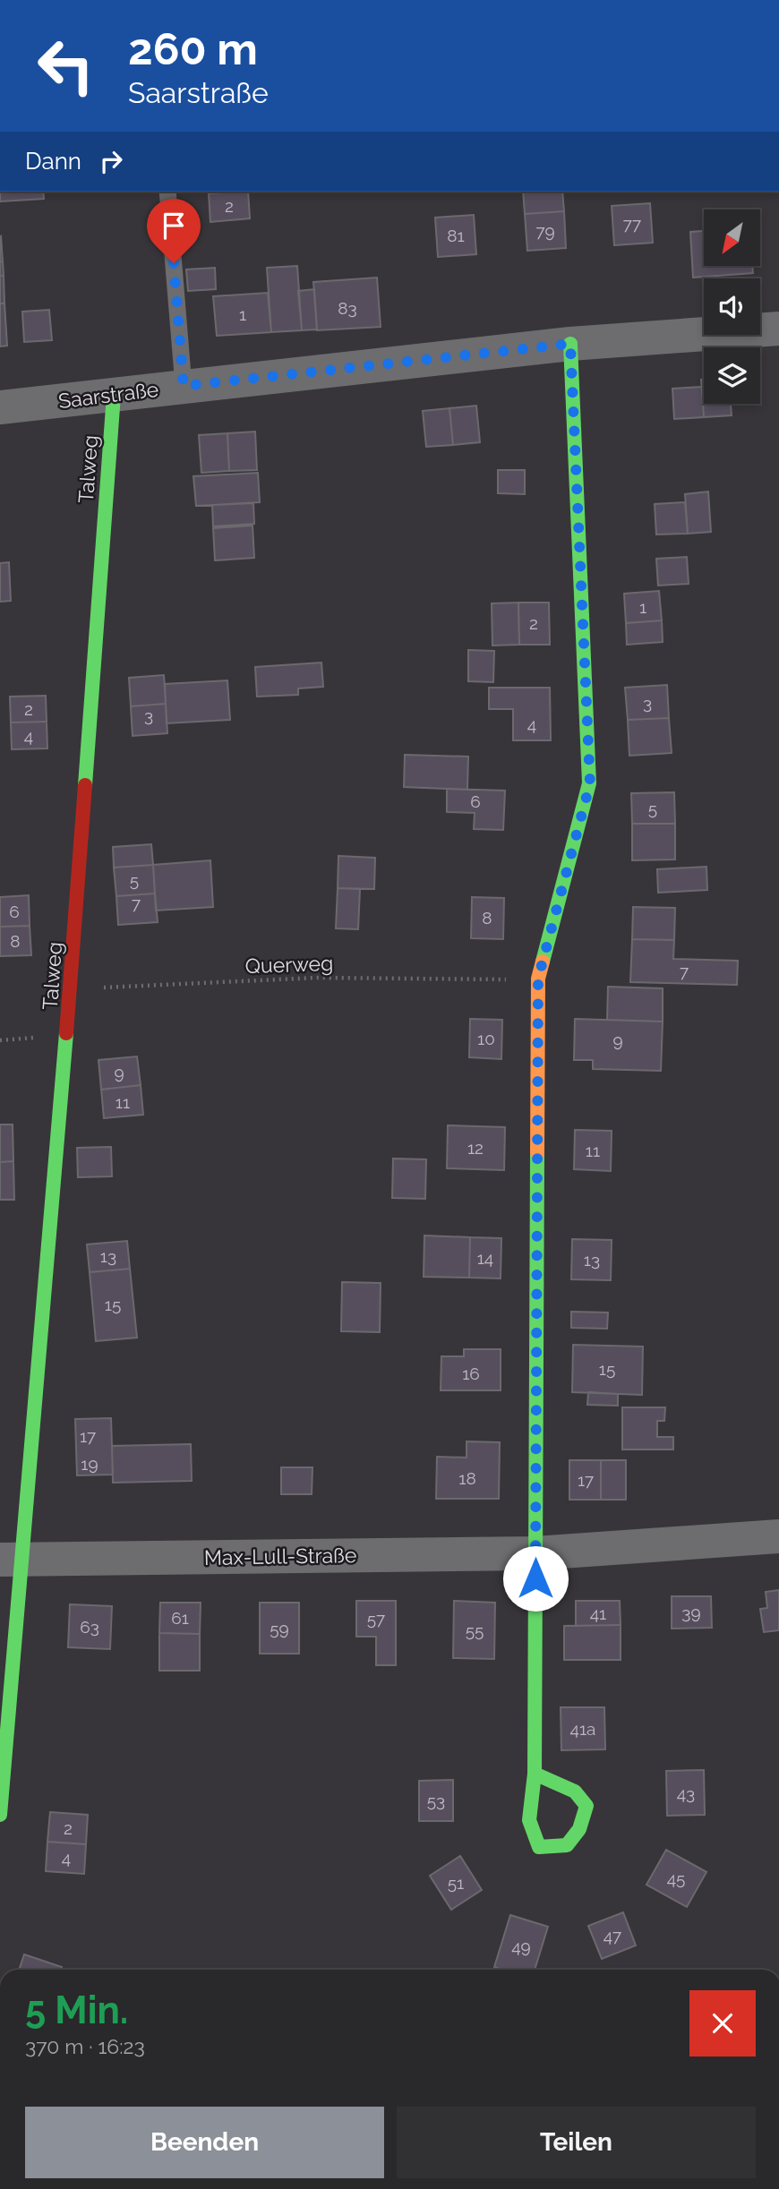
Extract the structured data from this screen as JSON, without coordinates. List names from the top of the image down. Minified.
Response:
{"streets":{"street":["Saarstraße","Talweg","Max-Lull-Straße"],"path":["Querweg"]},"crossings":[["Saarstraße","Talweg"],["Talweg","Querweg"],["Talweg","Max-Lull-Straße"]],"house_numbers":["2","77","79","81","83","1","1","2","3","2","3","4","4","6","5","5","7","6","8","8","7","10","9","9","11","12","11","13","14","13","15","15","16","17","19","18","17","39","41","61","57","63","59","55","41a","43","53","2","4","45","51","47","49"],"north":"bottom left","page":{"turn":["260 m","Saarstraße"],"then":"Dann","heading":["5 Min.","370 m · 16:23"],"buttons":["Beenden","Teilen"]}}
